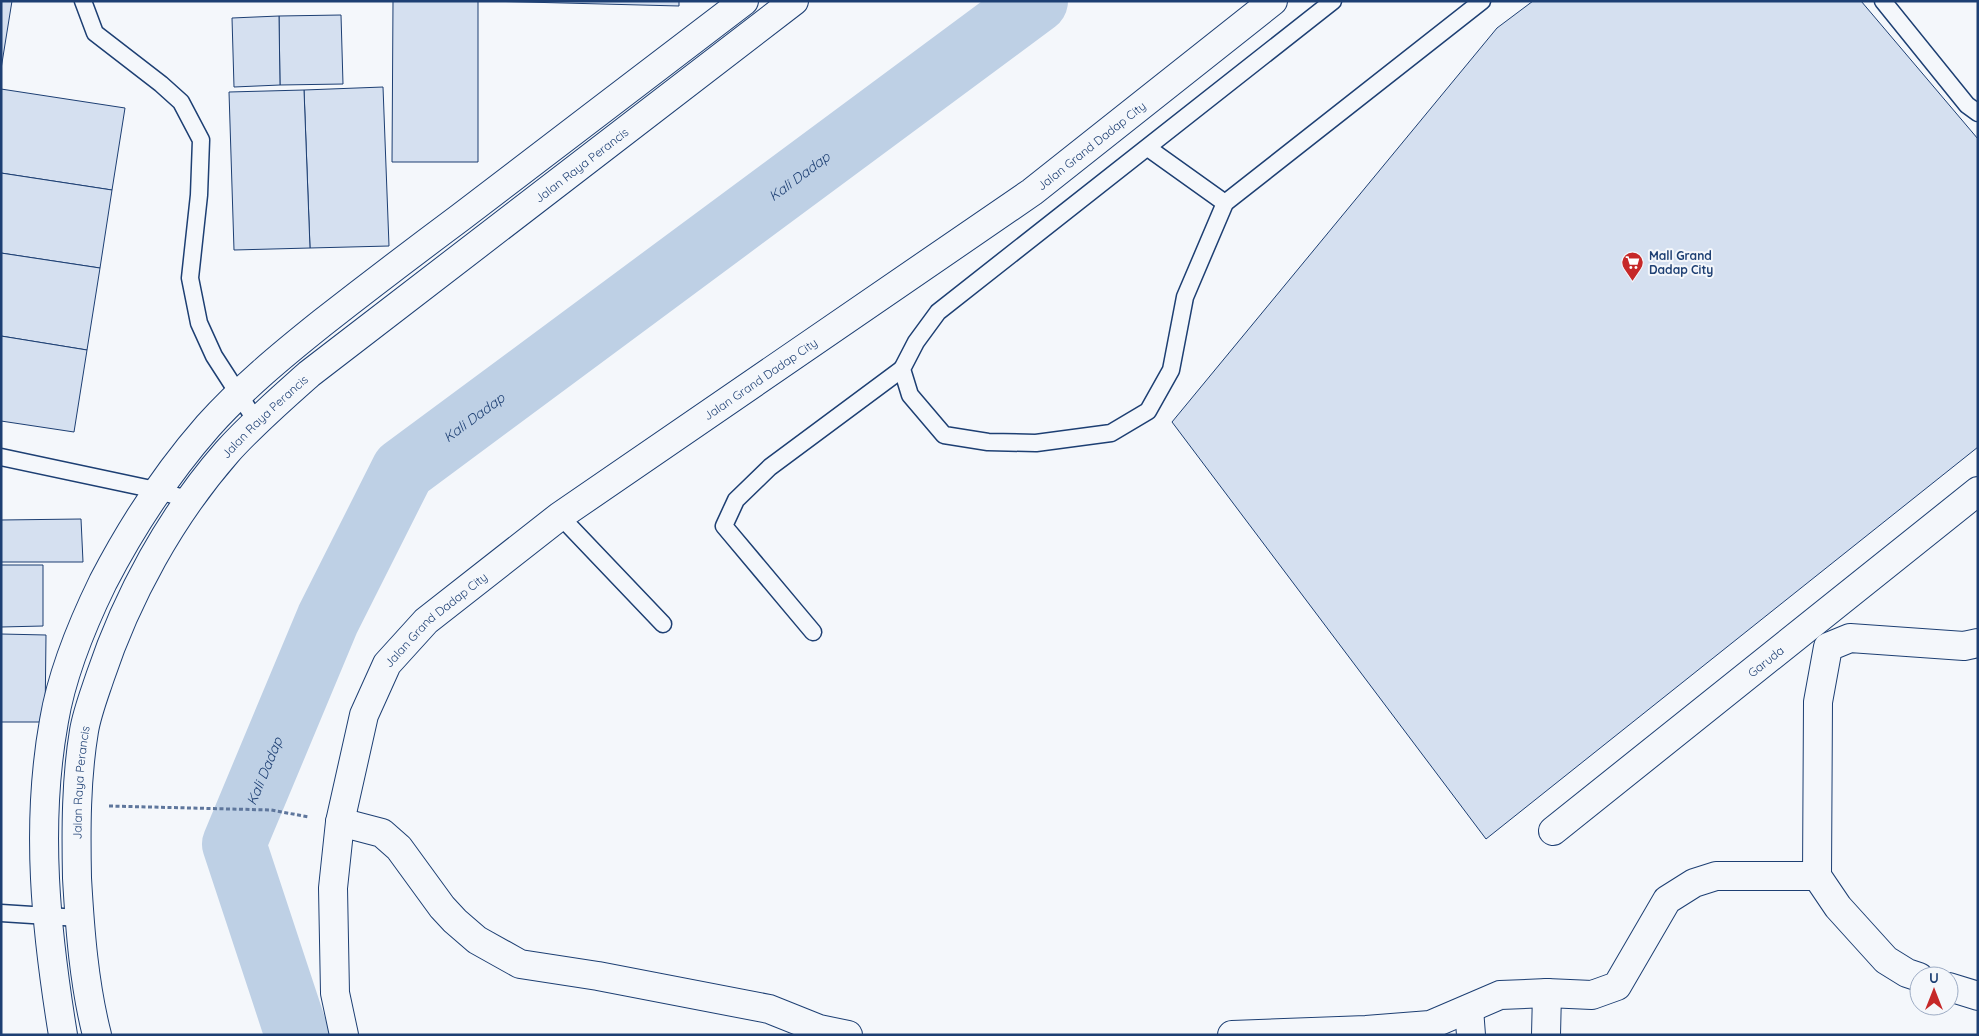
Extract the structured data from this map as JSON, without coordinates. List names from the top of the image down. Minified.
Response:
{"streets":{"street":["Jalan Grand Dadap City","Jalan Raya Perancis","Garuda"]},"water":["Kali Dadap"],"places":{"supermarket":["Mall Grand Dadap City"]},"north":"top"}
